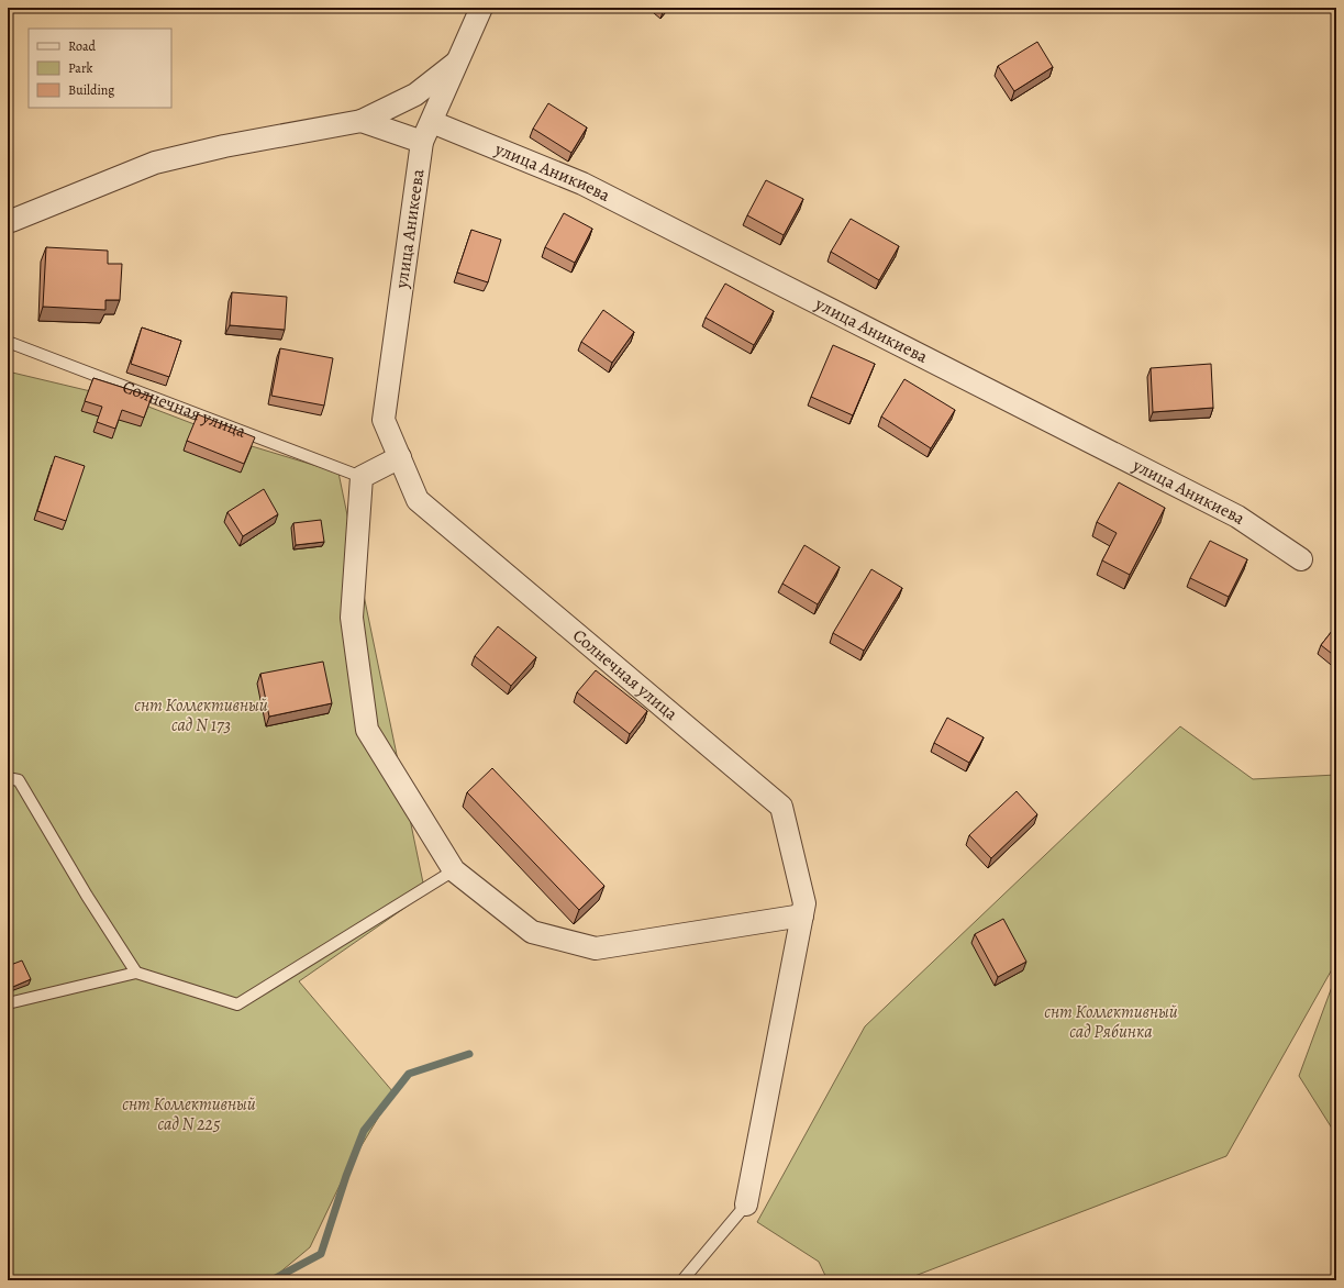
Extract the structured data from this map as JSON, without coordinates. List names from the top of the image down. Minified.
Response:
{"streets":{"street":["улица Аникиева","улица Аникеева","Солнечная улица"]},"crossings":[["улица Аникиева","улица Аникеева"],["улица Аникеева","Солнечная улица"]],"parks":["снт Коллективный сад N 173","снт Коллективный сад Рябинка","снт Коллективный сад N 225"],"legend":["Road","Park","Building"]}
